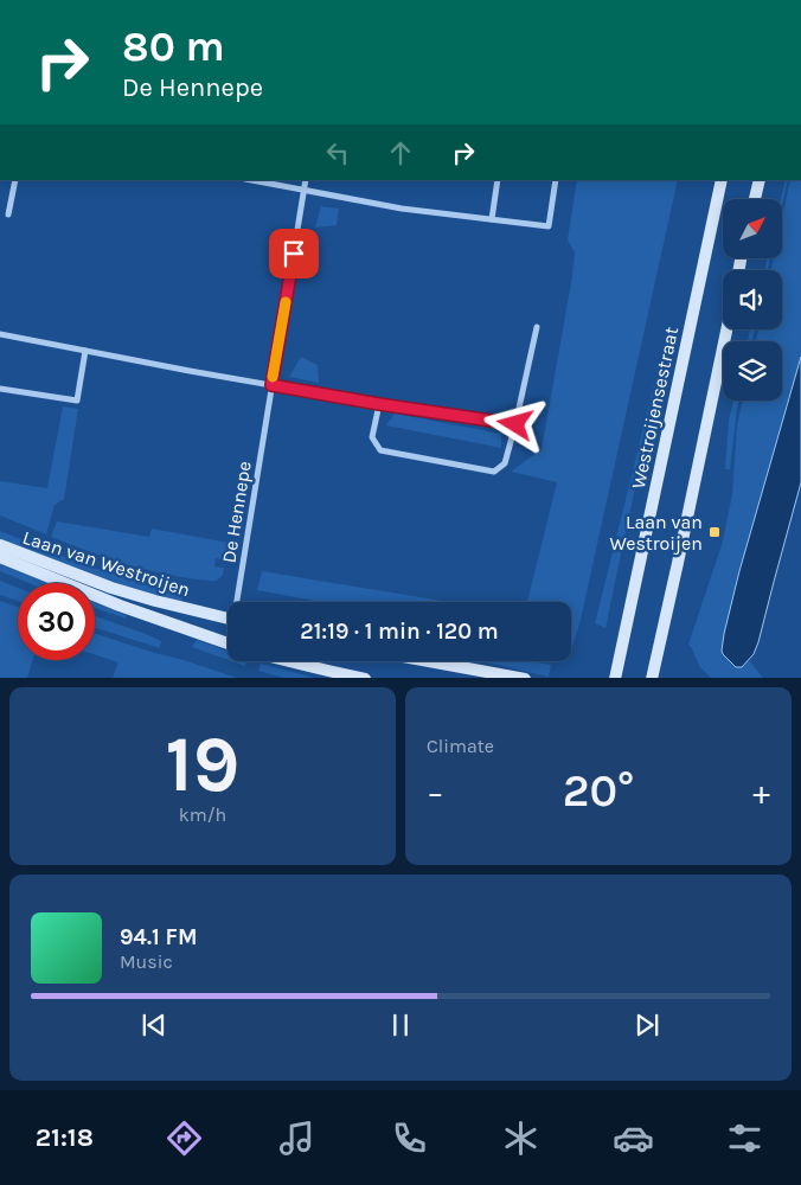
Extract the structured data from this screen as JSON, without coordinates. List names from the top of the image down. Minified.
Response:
{"streets":{"main road":["Westroijensestraat","Laan van Westroijen"],"street":["De Hennepe"]},"places":{"transit":["Laan van Westroijen"]},"north":"top right","page":{"turn":["80 m","De Hennepe"],"limit":"30","trip":"21:19 · 1 min · 120 m","tile":[["19","km/h"],"Climate"],"heat":["−","20°","+"],"song":["94.1 FM","Music"],"tabs":"21:18"}}
